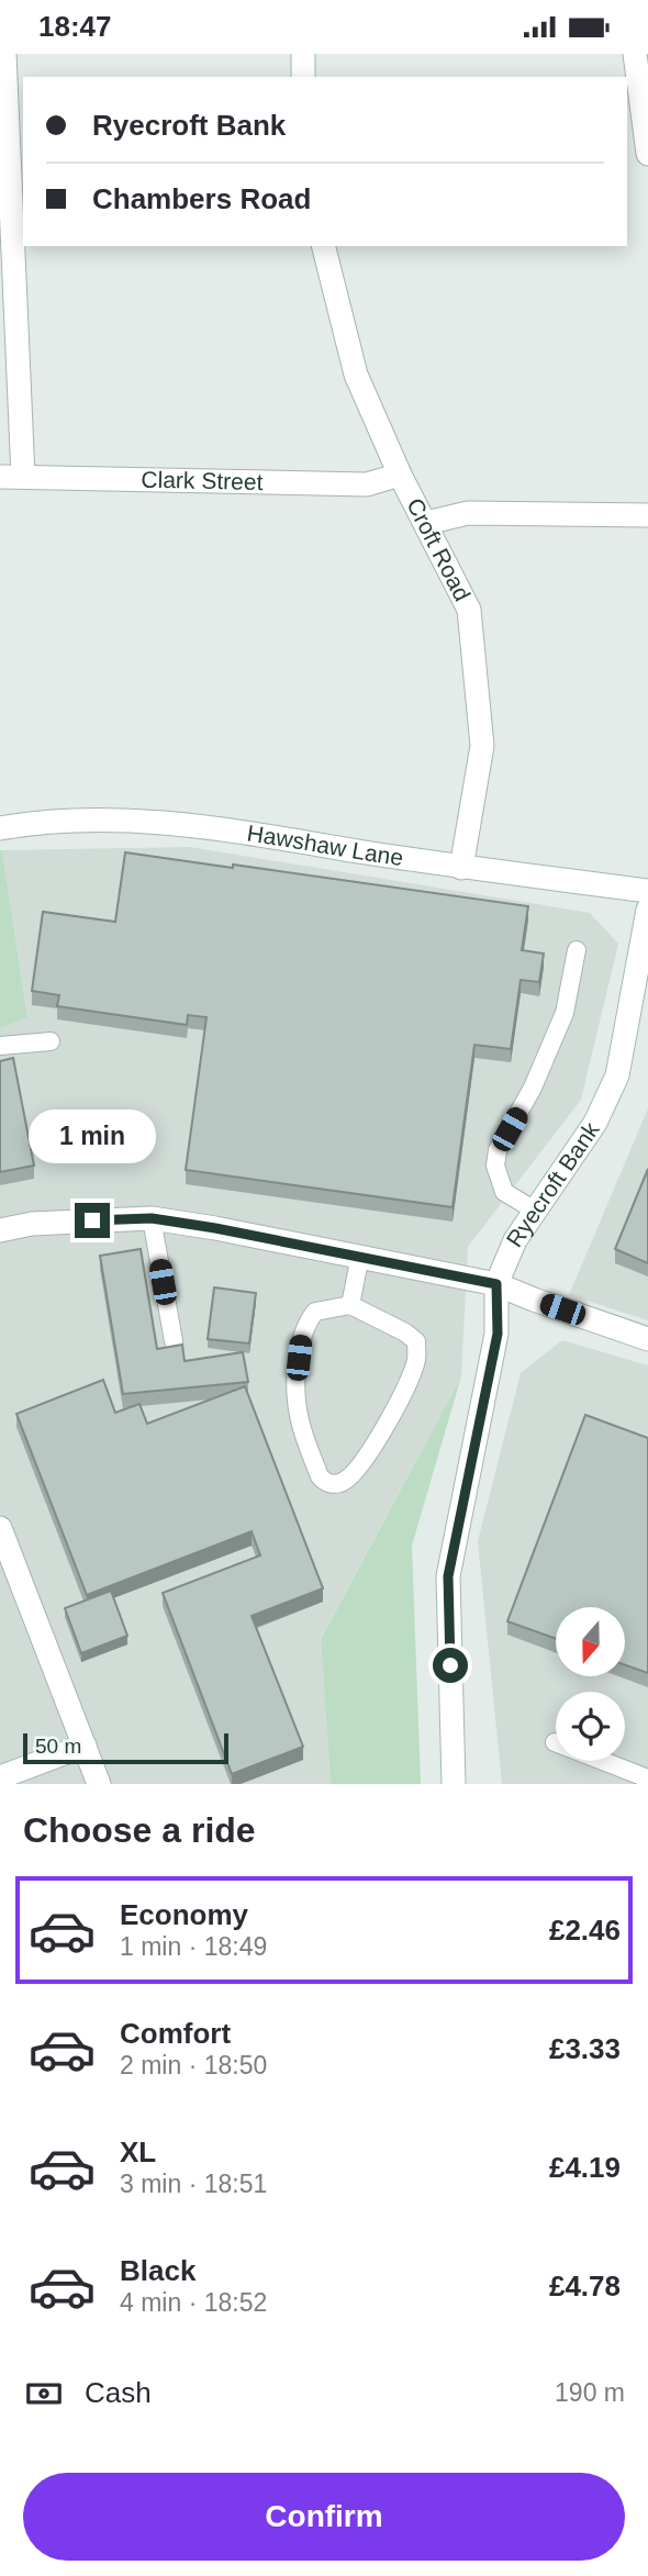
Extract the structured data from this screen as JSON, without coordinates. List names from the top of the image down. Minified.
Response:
{"streets":{"street":["Clark Street","Croft Road","Hawshaw Lane","Ryecroft Bank"]},"crossings":[["Clark Street","Croft Road"],["Croft Road","Hawshaw Lane"]],"scale_bar":"50 m","north":"bottom","page":{"status":"18:47","banner":["Ryecroft Bank","Chambers Road"],"bubble":"1 min","scale":"50 m","heading":"Choose a ride","list":[{"name":"Economy","note":"1 min · 18:49","value":"£2.46"},{"name":"Comfort","note":"2 min · 18:50","value":"£3.33"},{"name":"XL","note":"3 min · 18:51","value":"£4.19"},{"name":"Black","note":"4 min · 18:52","value":"£4.78"}],"pay":["Cash","190 m"],"buttons":"Confirm"}}
